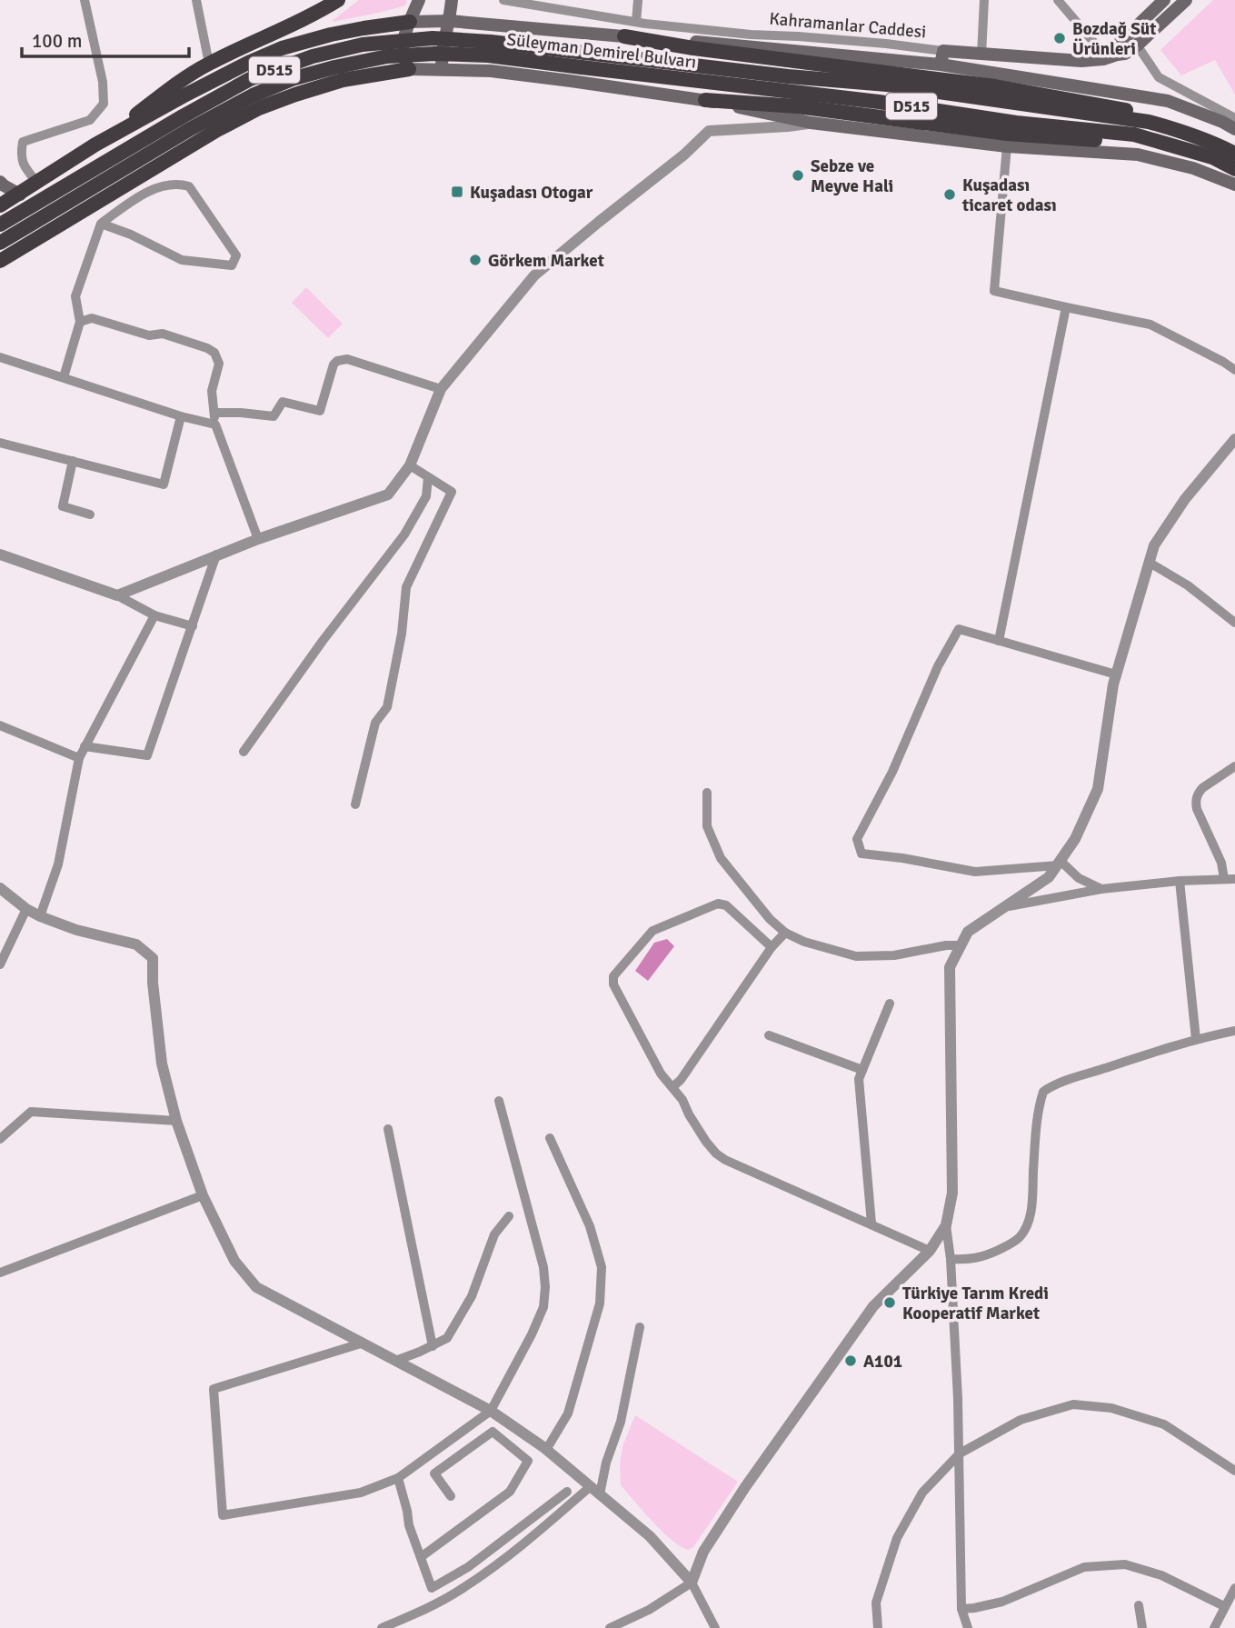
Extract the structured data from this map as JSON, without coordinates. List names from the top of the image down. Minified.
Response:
{"streets":{"highway":["Süleyman Demirel Bulvarı","D515"],"main road":["Kahramanlar Caddesi"]},"places":{"other":["Bozdağ Süt Ürünleri","Sebze ve Meyve Hali","Kuşadası ticaret odası","Görkem Market","Türkiye Tarım Kredi Kooperatif Market","A101"],"transit":["Kuşadası Otogar"]},"scale_bar":"100 m"}
